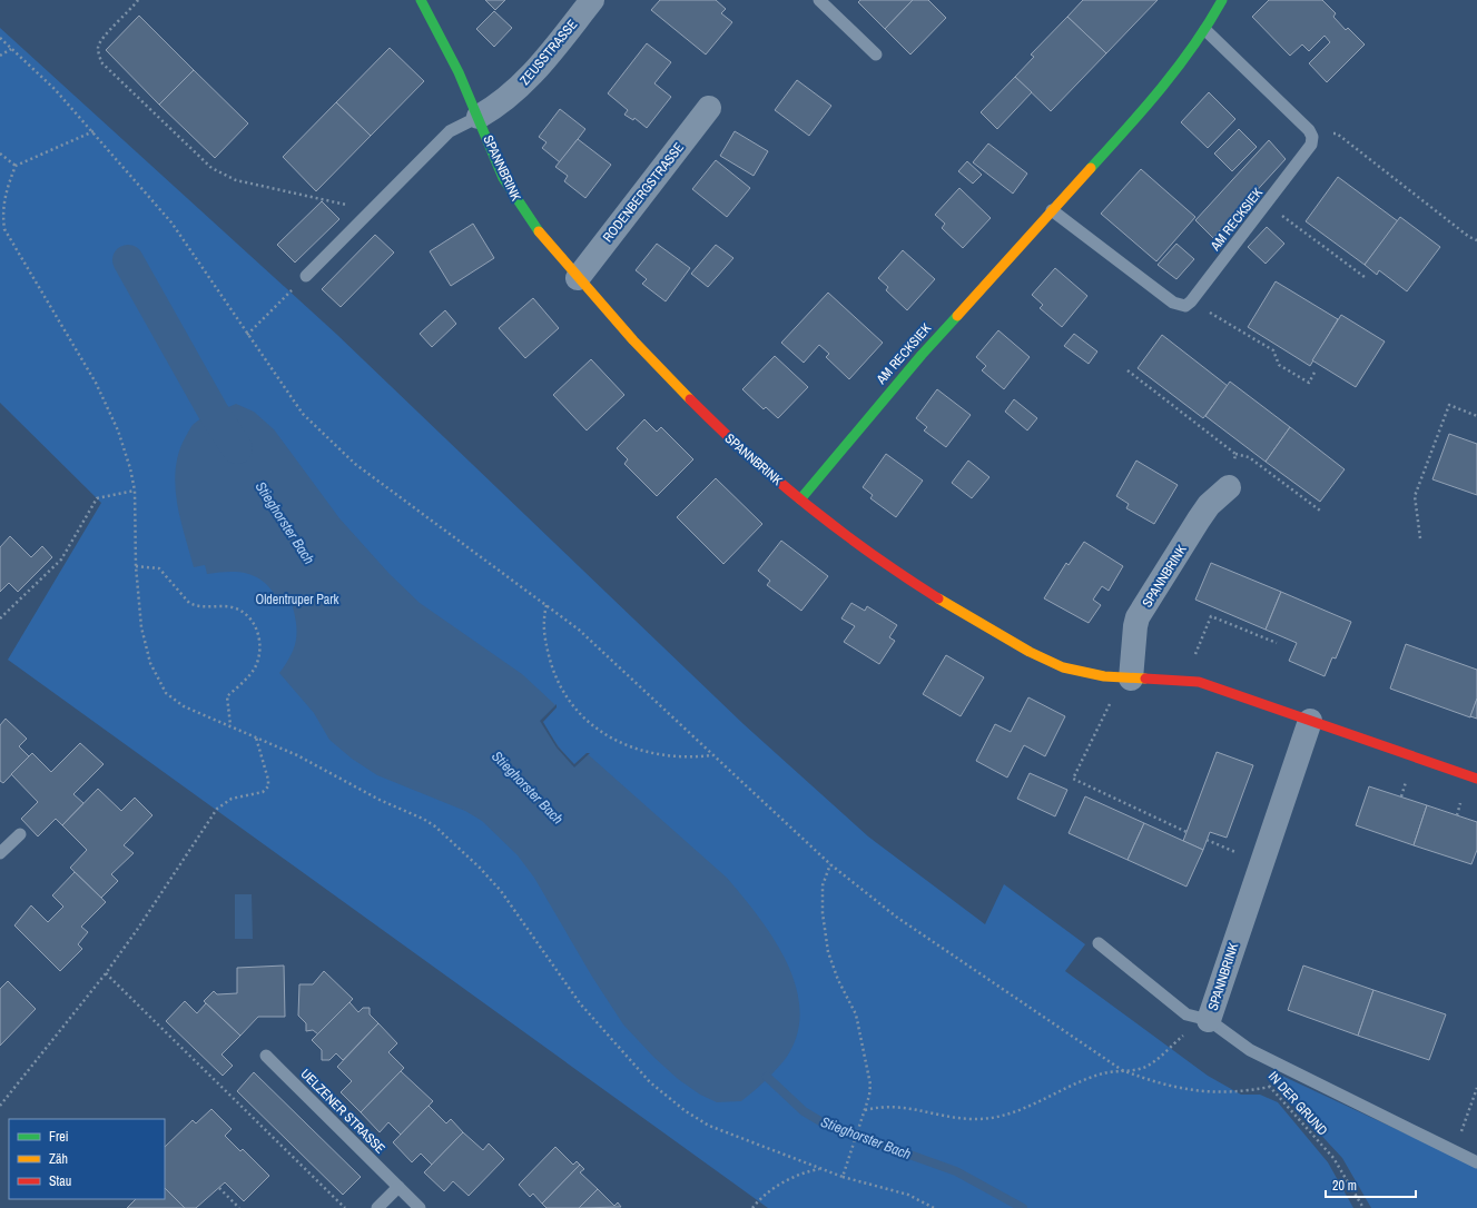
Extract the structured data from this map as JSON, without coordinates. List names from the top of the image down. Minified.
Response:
{"streets":{"street":["ZEUSSTRASSE","SPANNBRINK","RODENBERGSTRASSE","AM RECKSIEK"],"lane":["UELZENER STRASSE"],"path":["IN DER GRUND"]},"crossings":[["ZEUSSTRASSE","SPANNBRINK"],["SPANNBRINK","RODENBERGSTRASSE"],["SPANNBRINK","AM RECKSIEK"]],"water":["Stieghorster Bach"],"parks":["Oldentruper Park"],"legend":["Frei","Zäh","Stau"],"scale_bar":"20 m"}
